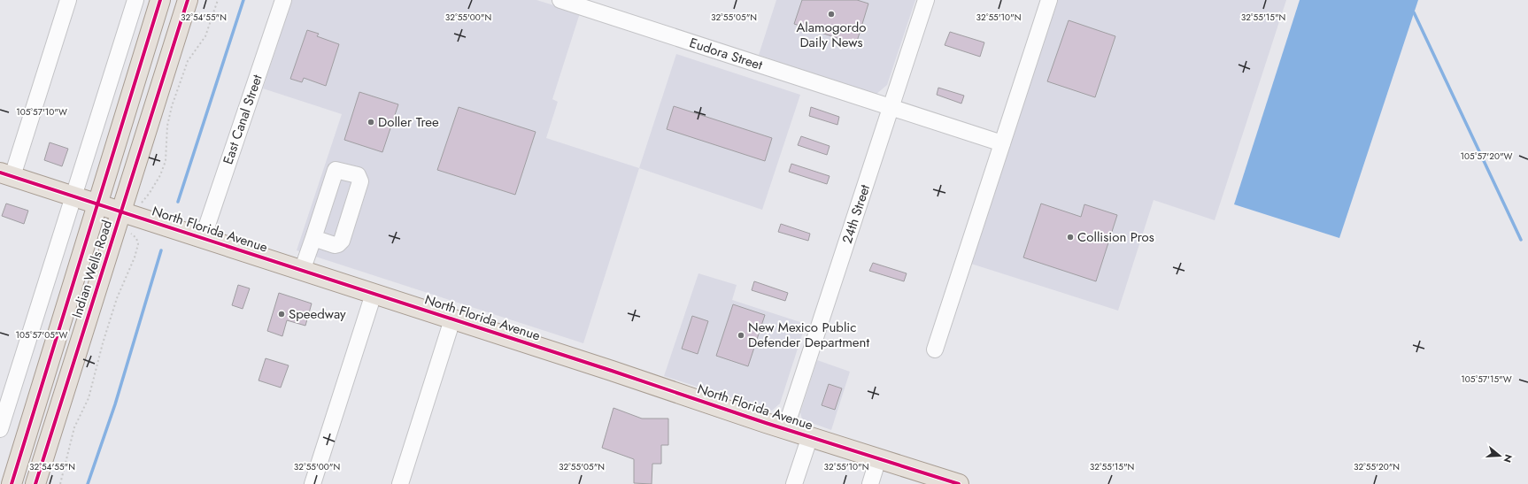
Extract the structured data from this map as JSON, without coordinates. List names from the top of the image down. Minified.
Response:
{"streets":{"main road":["North Florida Avenue","Indian Wells Road"],"street":["Eudora Street","East Canal Street","24th Street"]},"crossings":[["Eudora Street","24th Street"],["East Canal Street","North Florida Avenue"],["24th Street","North Florida Avenue"],["North Florida Avenue","Indian Wells Road"]],"places":["Alamogordo Daily News","Doller Tree","Collision Pros","Speedway","New Mexico Public Defender Department"],"north":"right","coordinates":["32°54'55\"N","32°55'00\"N","32°55'05\"N","32°55'10\"N","32°55'15\"N","105°57'10\"W","105°57'20\"W","105°57'05\"W","105°57'15\"W","32°55'20\"N"]}
